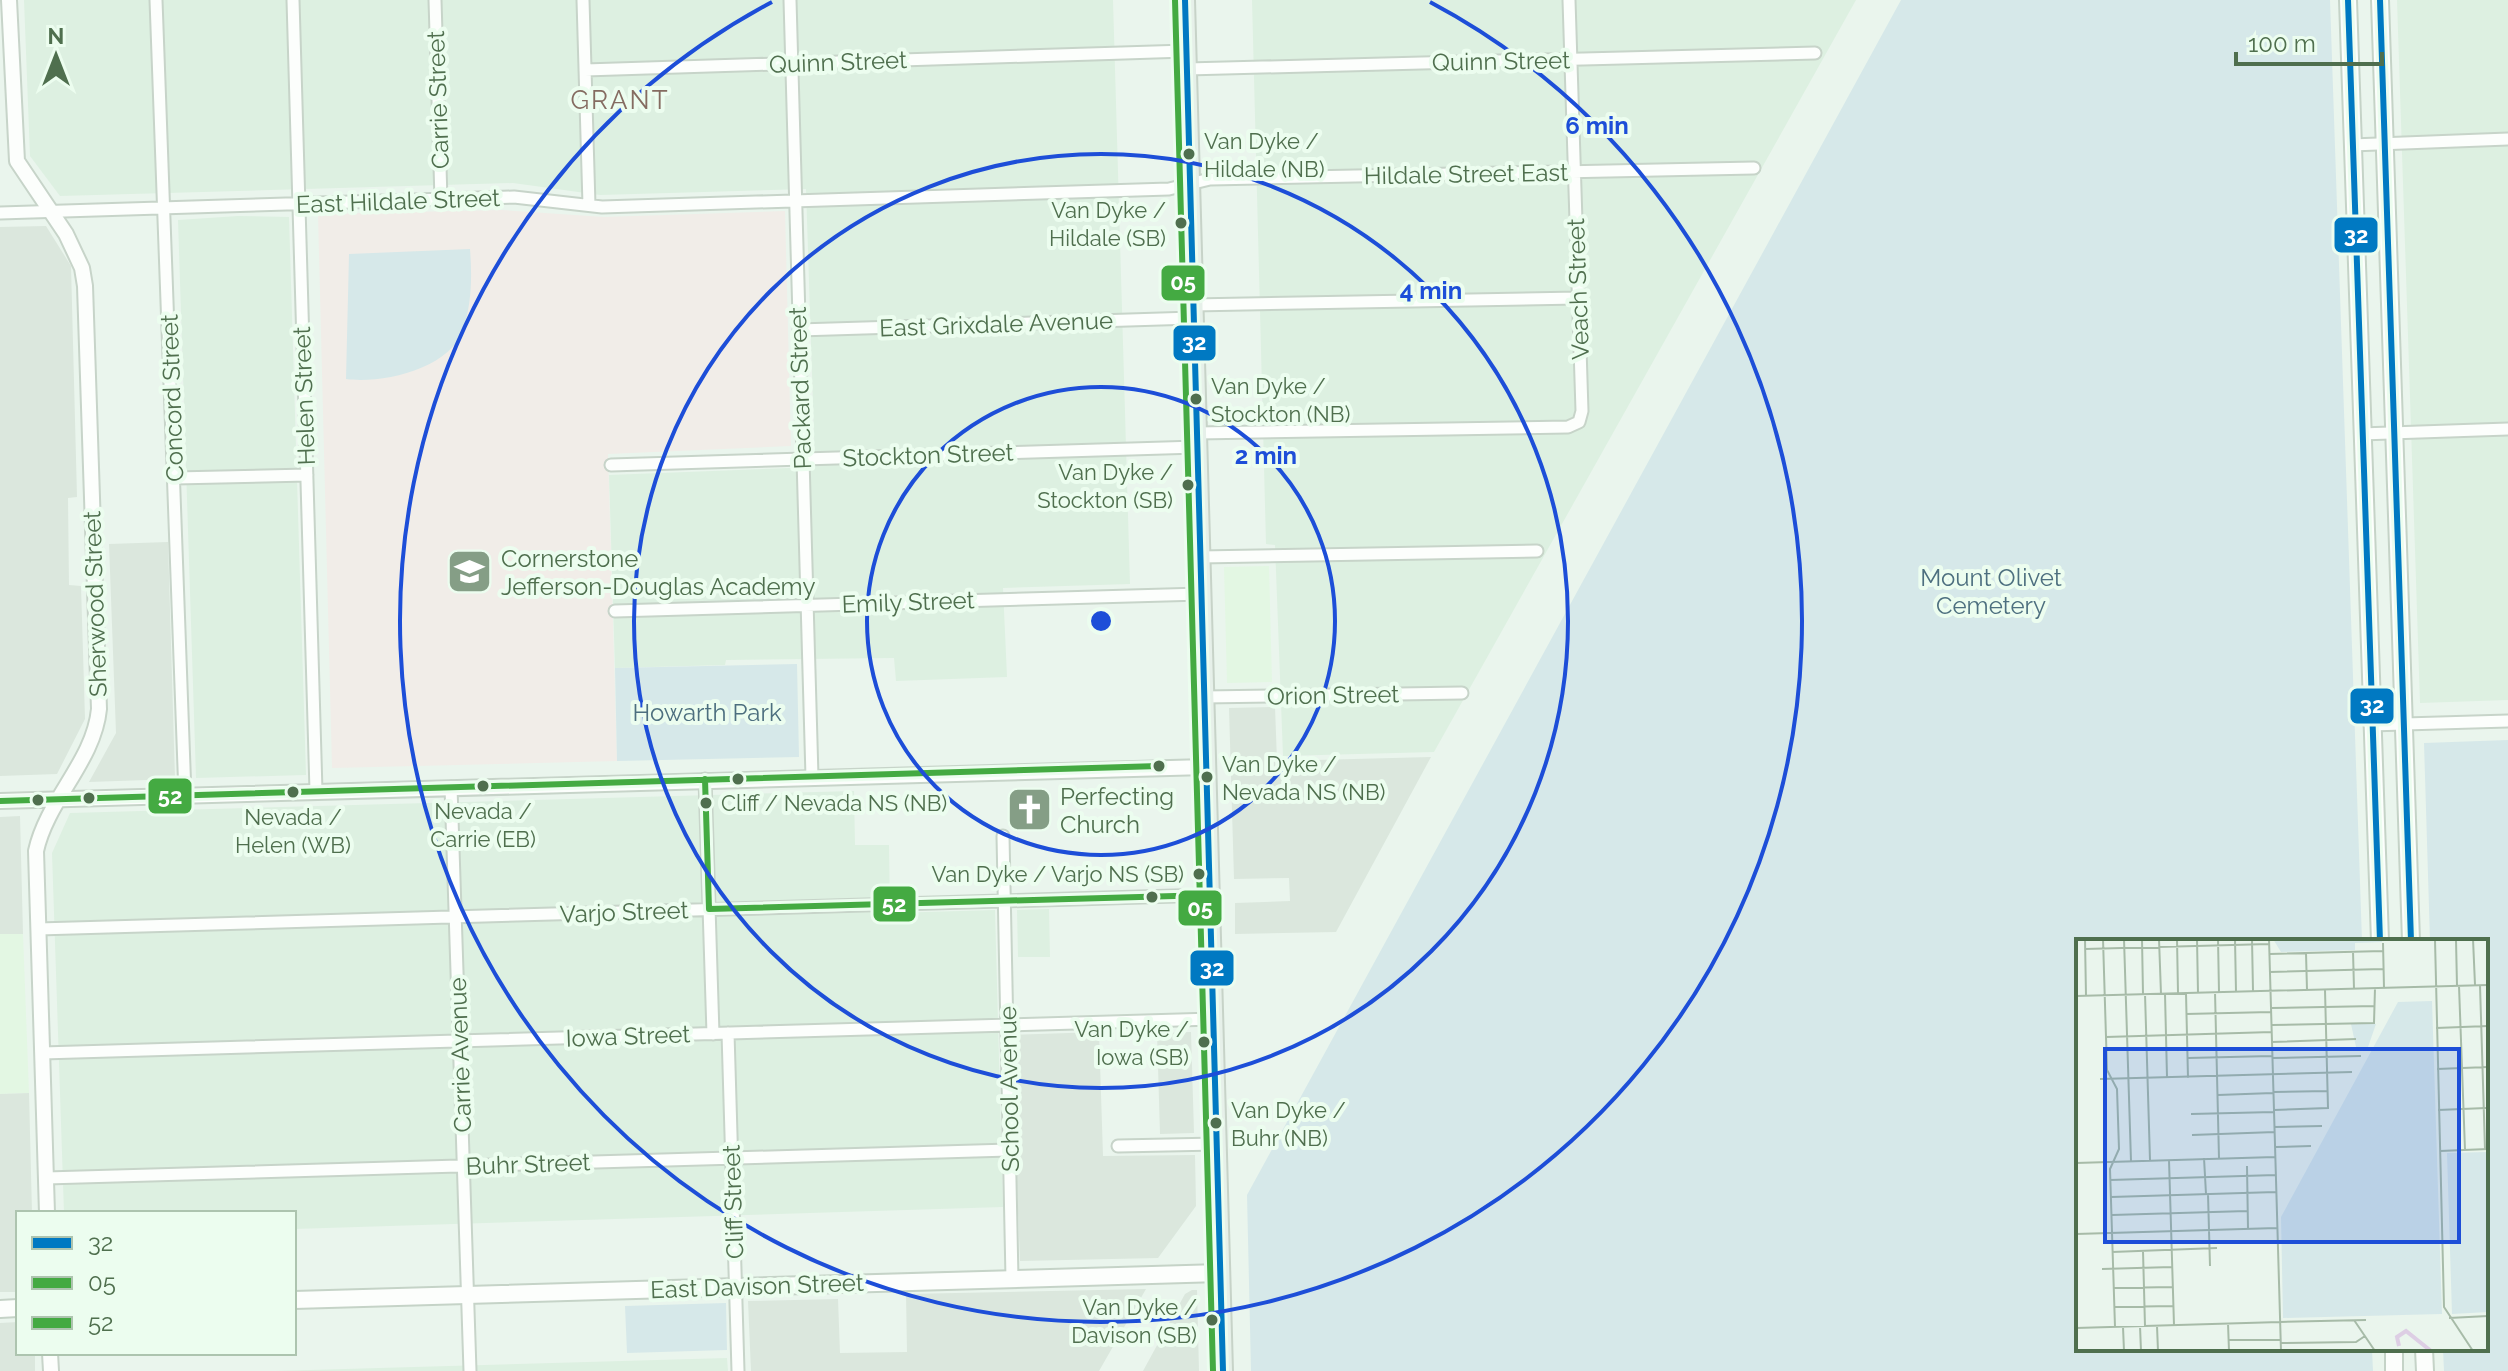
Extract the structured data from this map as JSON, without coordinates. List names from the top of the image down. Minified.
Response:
{"streets":{"main road":["East Davison Street"],"street":["Quinn Street","Carrie Street","Hildale Street East","East Hildale Street","Veach Street","East Grixdale Avenue","Packard Street","Helen Street","Concord Street","Stockton Street","Emily Street","Sherwood Street","Orion Street","Varjo Street","Iowa Street","Carrie Avenue","School Avenue","Buhr Street","Cliff Street"]},"crossings":[["Quinn Street","Veach Street"],["Quinn Street","Packard Street"],["Carrie Street","East Hildale Street"],["Hildale Street East","East Hildale Street"],["Hildale Street East","Veach Street"],["Hildale Street East","Packard Street"],["East Hildale Street","Packard Street"],["East Hildale Street","Helen Street"],["East Hildale Street","Concord Street"],["East Hildale Street","Sherwood Street"],["Veach Street","East Grixdale Avenue"],["Veach Street","Stockton Street"],["East Grixdale Avenue","Packard Street"],["Packard Street","Stockton Street"],["Packard Street","Emily Street"],["Sherwood Street","Varjo Street"],["Sherwood Street","Iowa Street"],["Sherwood Street","Buhr Street"],["Varjo Street","Carrie Avenue"],["Varjo Street","School Avenue"],["Iowa Street","Carrie Avenue"],["Iowa Street","School Avenue"],["Iowa Street","Cliff Street"],["Carrie Avenue","Buhr Street"],["Carrie Avenue","East Davison Street"],["School Avenue","Buhr Street"],["School Avenue","East Davison Street"],["Buhr Street","Cliff Street"],["Cliff Street","East Davison Street"]],"districts":["GRANT"],"parks":["Mount Olivet Cemetery","Howarth Park"],"places":{"other":["Van Dyke / Hildale (NB)","Van Dyke / Hildale (SB)","Van Dyke / Stockton (NB)","Van Dyke / Stockton (SB)","Van Dyke / Nevada NS (NB)","Nevada / Carrie (EB)","Nevada / Helen (WB)","Cliff / Nevada NS (NB)","Van Dyke / Varjo NS (SB)","Van Dyke / Iowa (SB)","Van Dyke / Buhr (NB)","Van Dyke / Davison (SB)"],"school or university":["Cornerstone Jefferson-Douglas Academy"],"church":["Perfecting Church"]},"lines":["transit line 32","transit line 05","transit line 52"],"legend":["32","05","52"],"scale_bar":"100 m","north":"top","rings":["6 min","4 min","2 min"]}
